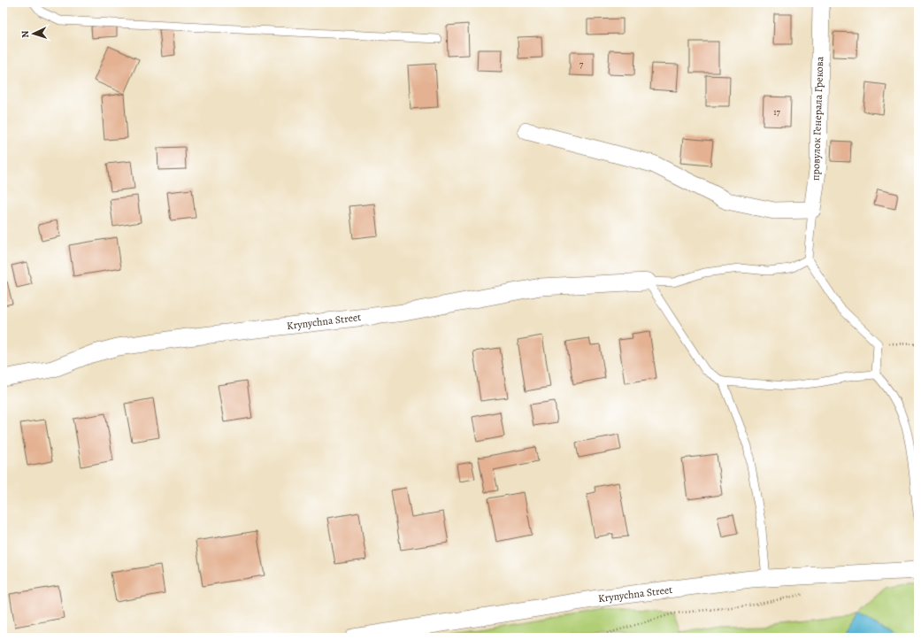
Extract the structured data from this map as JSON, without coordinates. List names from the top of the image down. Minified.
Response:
{"streets":{"street":["провулок Генерала Грекова","Krynychna Street"]},"house_numbers":["7","17"],"north":"left"}
